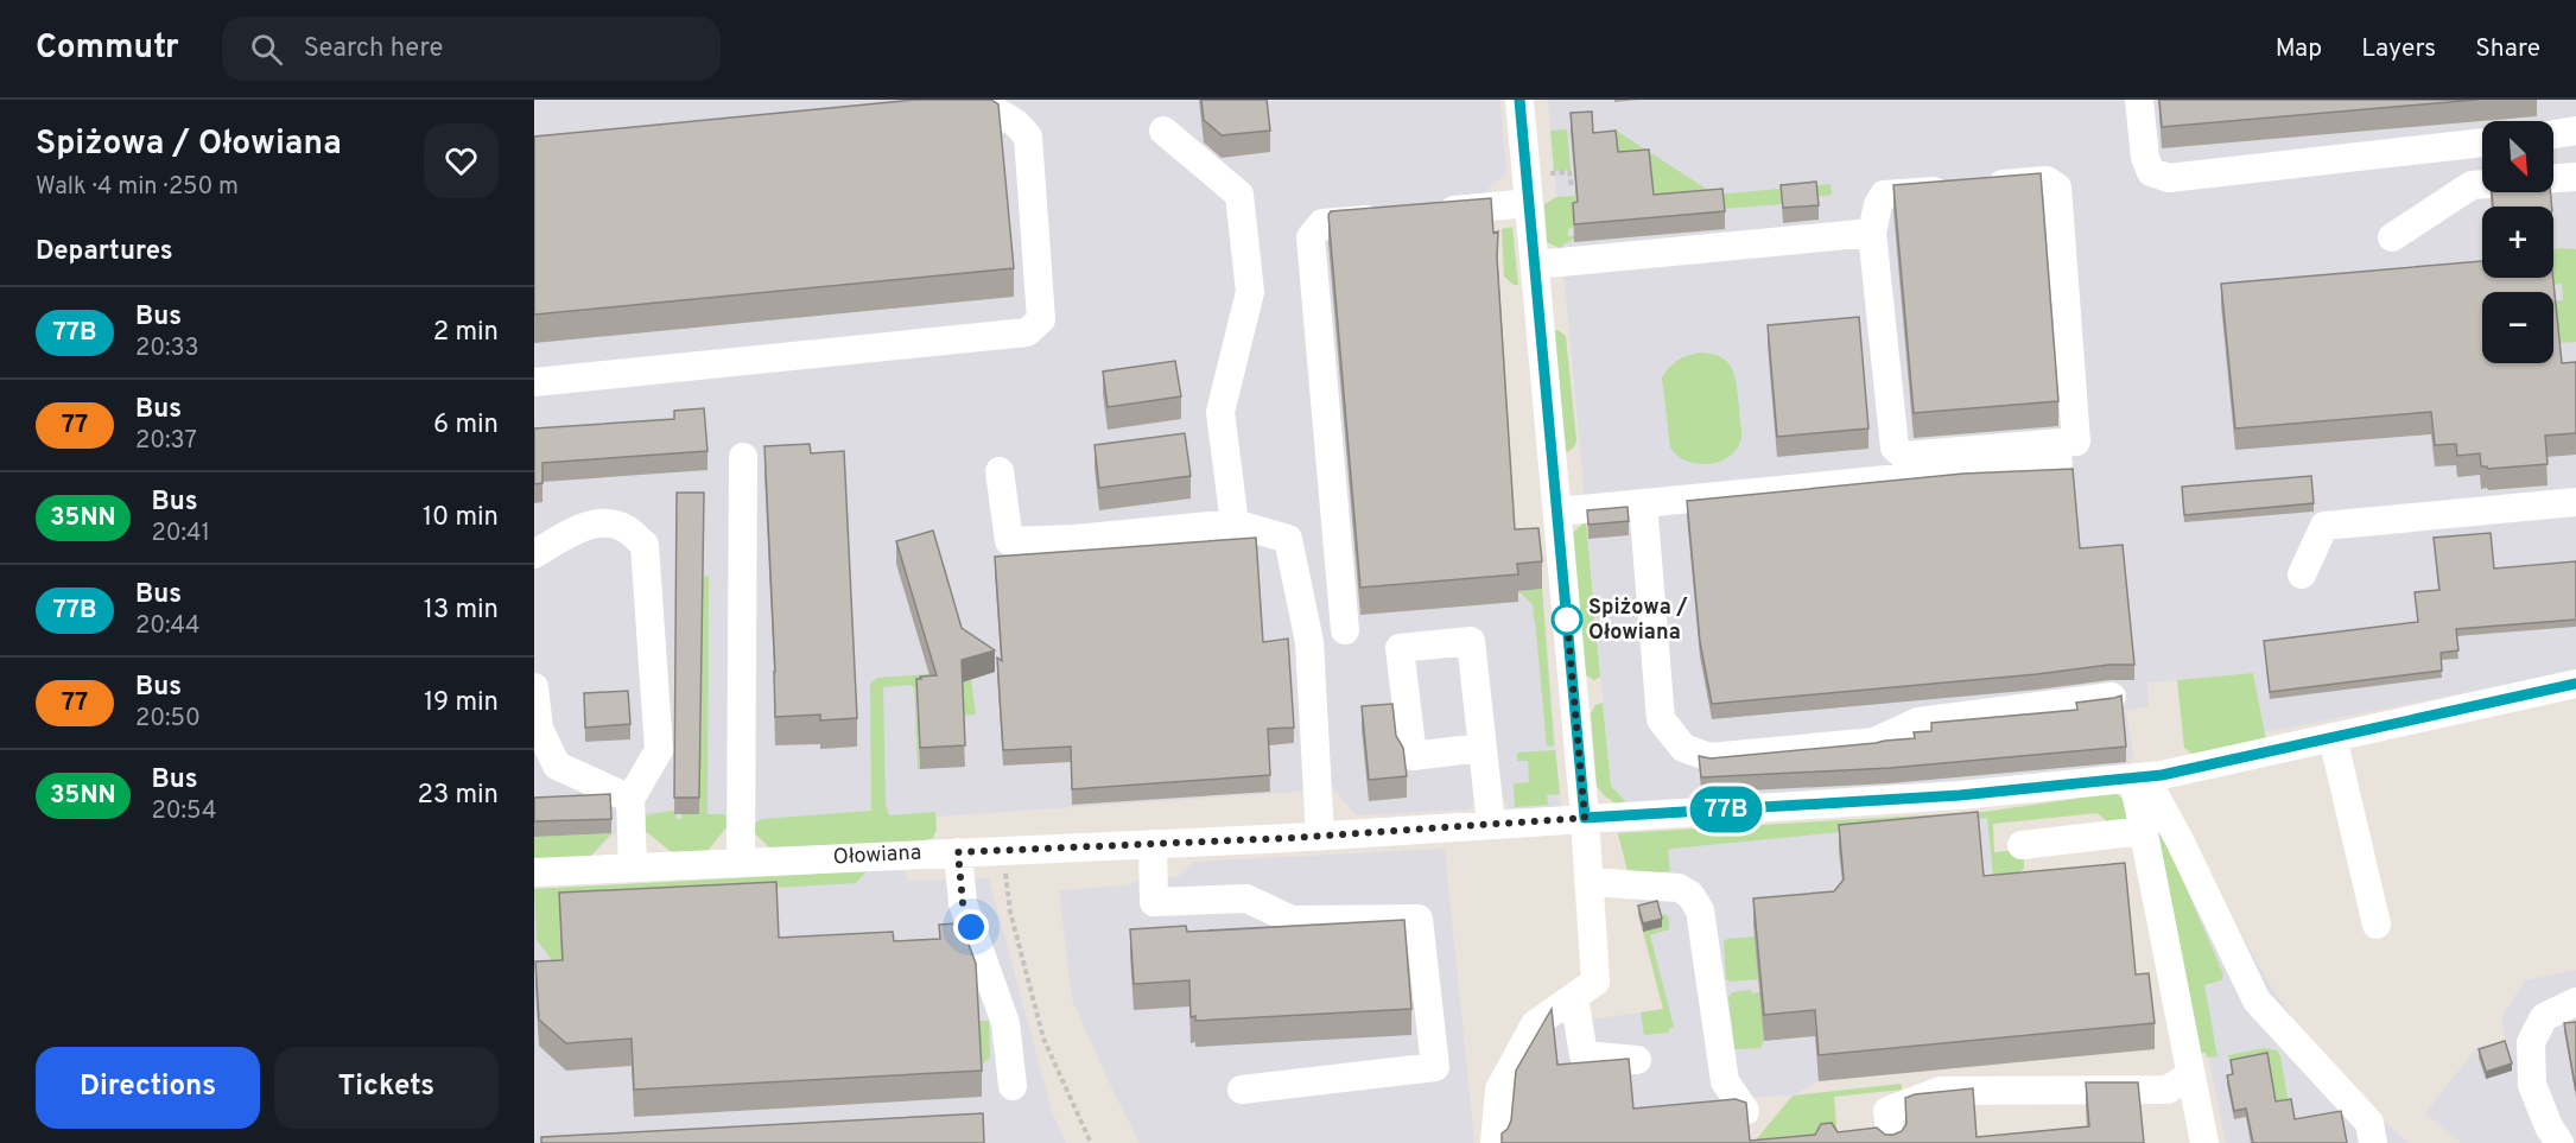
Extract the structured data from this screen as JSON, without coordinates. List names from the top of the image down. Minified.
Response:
{"streets":{"street":["Ołowiana"]},"places":["Spiżowa / Ołowiana"],"lines":["bus line 77B"],"north":"bottom right","page":{"header":"Commutr","search":"Search here","nav":["Map","Layers","Share"],"heading":[["Spiżowa / Ołowiana","Walk · 4 min · 250 m"],"Departures"],"on_map":"77B","map_buttons":["+","−"],"list":[{"mark":"77B","name":"Bus","note":"20:33","value":"2 min"},{"mark":"77","name":"Bus","note":"20:37","value":"6 min"},{"mark":"35NN","name":"Bus","note":"20:41","value":"10 min"},{"mark":"77B","name":"Bus","note":"20:44","value":"13 min"},{"mark":"77","name":"Bus","note":"20:50","value":"19 min"},{"mark":"35NN","name":"Bus","note":"20:54","value":"23 min"}],"buttons":["Directions","Tickets"]}}
